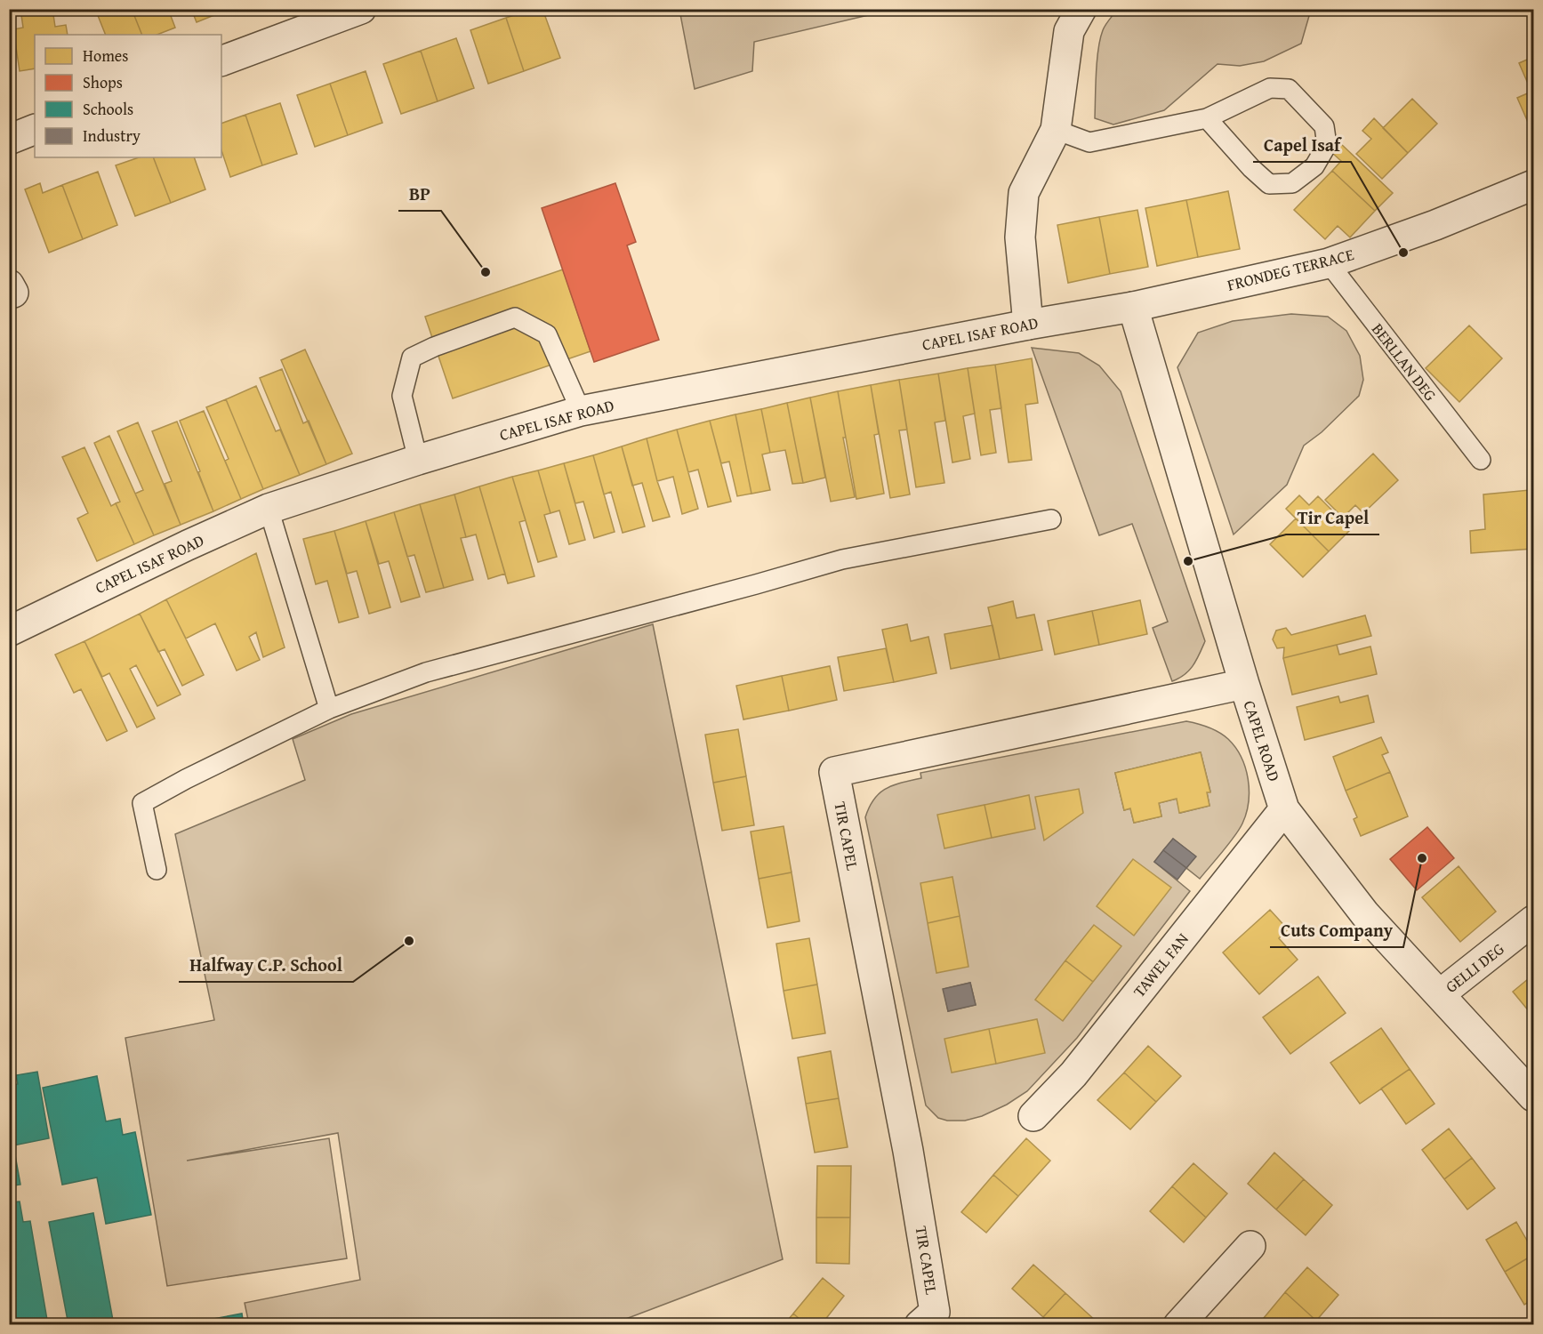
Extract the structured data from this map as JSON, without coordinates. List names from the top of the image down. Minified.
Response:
{"streets":{"street":["FRONDEG TERRACE","CAPEL ISAF ROAD","CAPEL ROAD","TIR CAPEL","TAWEL FAN","GELLI DEG"],"lane":["BERLLAN DEG"]},"crossings":[["FRONDEG TERRACE","CAPEL ISAF ROAD"],["FRONDEG TERRACE","BERLLAN DEG"],["FRONDEG TERRACE","CAPEL ROAD"],["CAPEL ISAF ROAD","CAPEL ROAD"],["CAPEL ROAD","TIR CAPEL"],["CAPEL ROAD","TAWEL FAN"],["CAPEL ROAD","GELLI DEG"]],"places":["Capel Isaf","BP","Tir Capel","Cuts Company","Halfway C.P. School"],"legend":["Homes","Shops","Schools","Industry"]}
